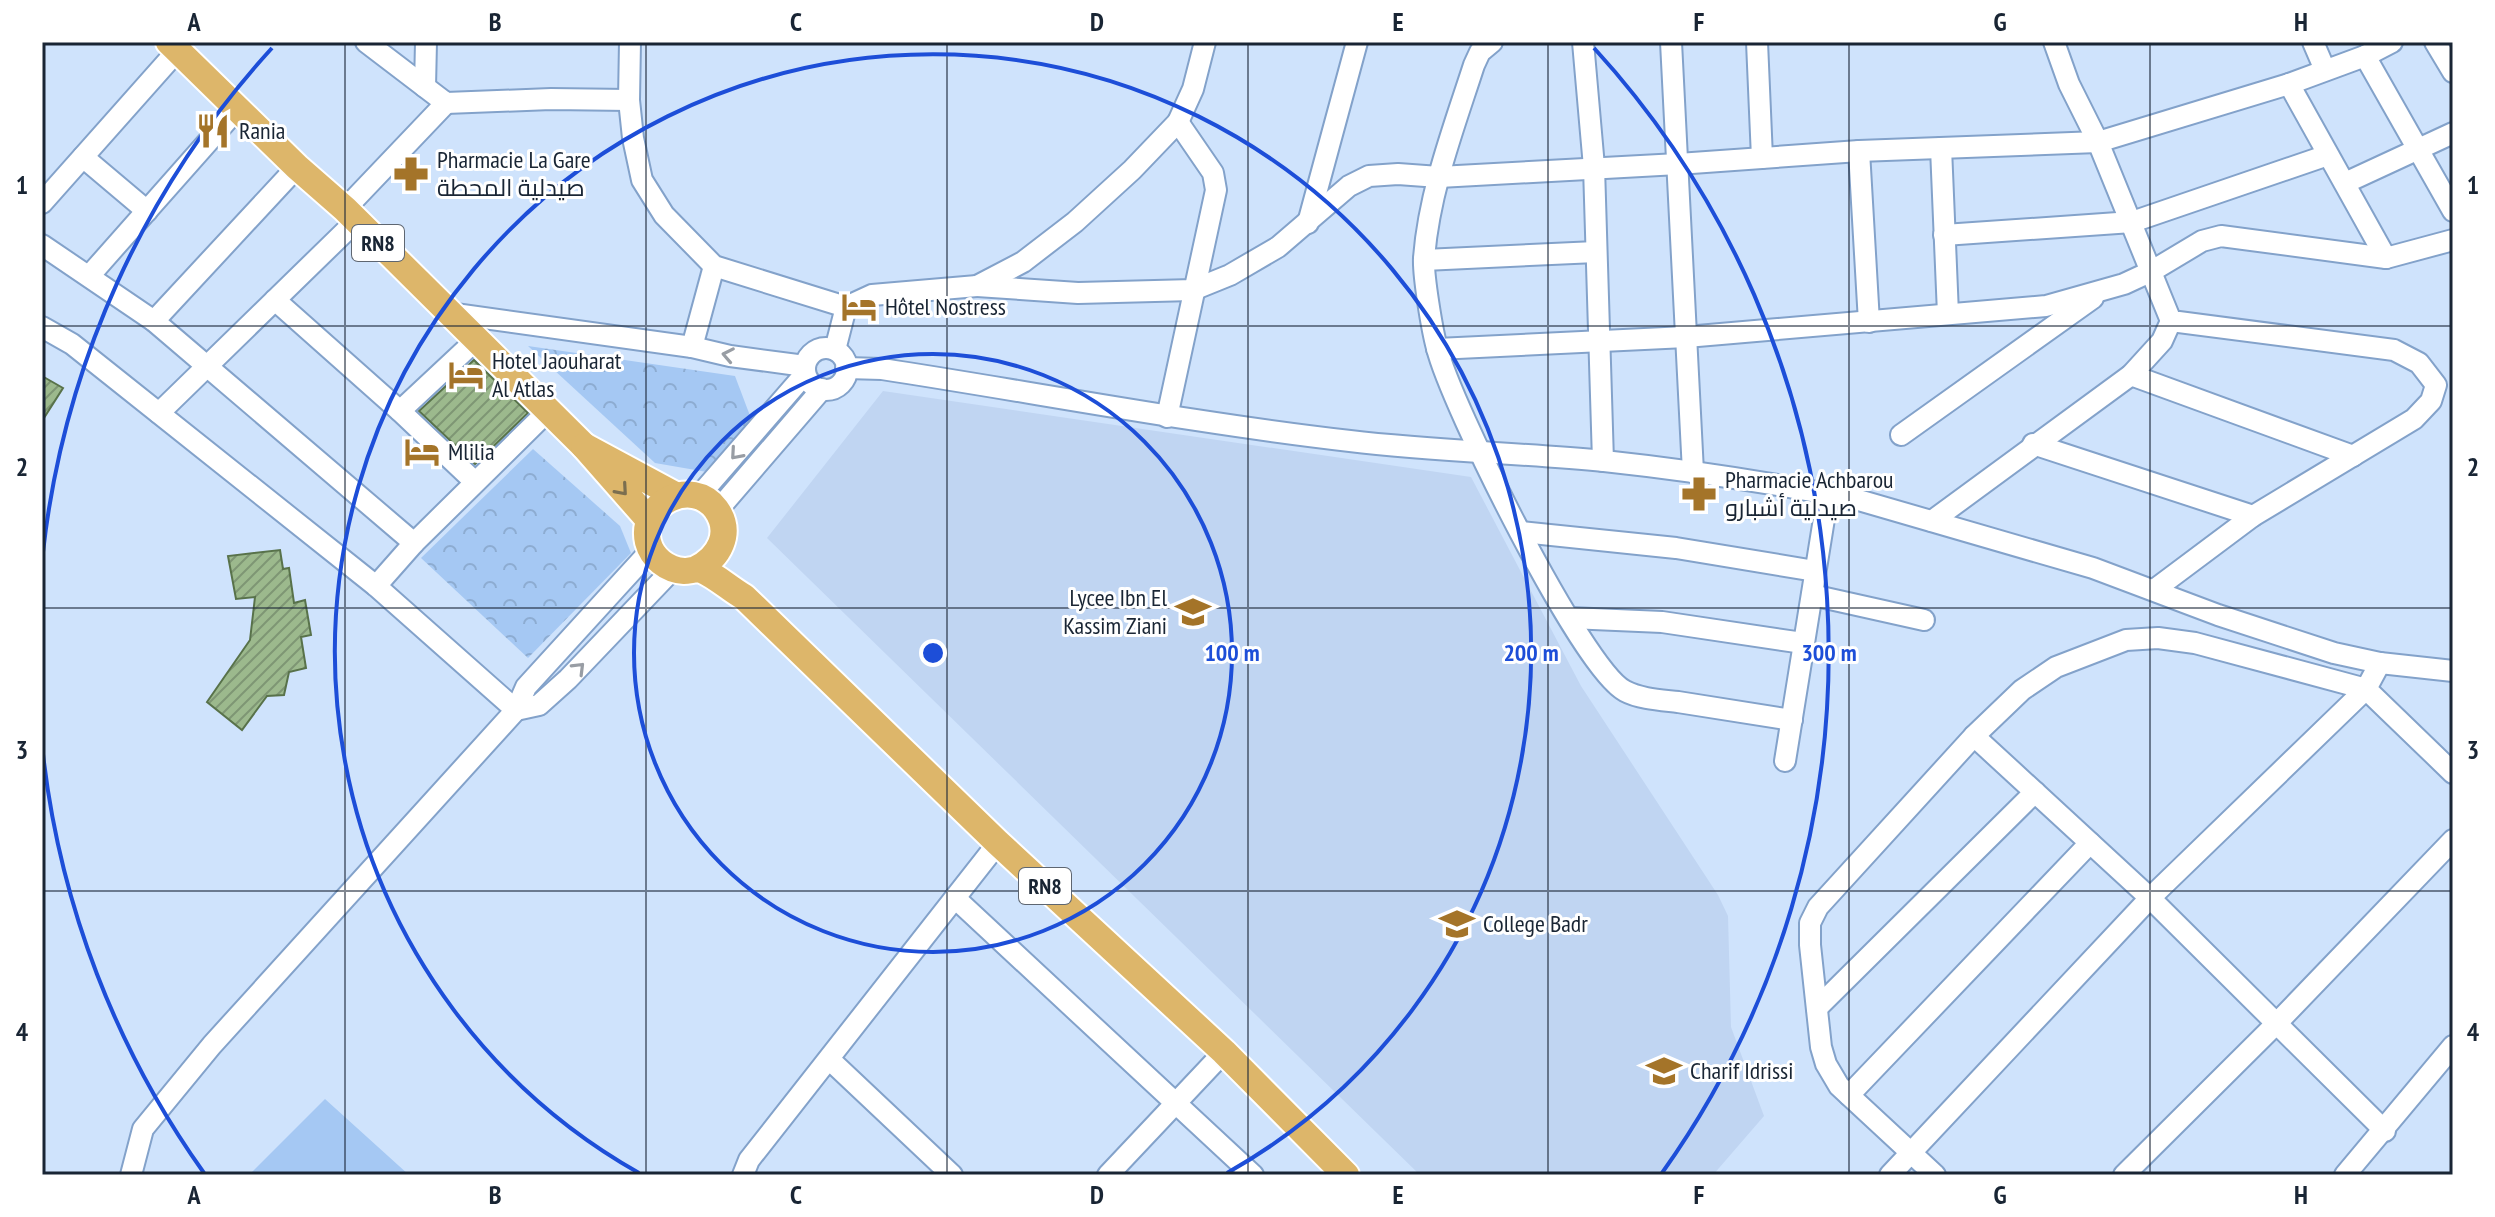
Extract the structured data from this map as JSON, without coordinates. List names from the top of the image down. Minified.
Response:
{"streets":{"main road":["RN8"]},"places":{"restaurant":["Rania"],"pharmacy":["Pharmacie La Gare صيدلية المحطة","Pharmacie Achbarou صيدلية أشبارو"],"hotel":["Hôtel Nostress","Hotel Jaouharat Al Atlas","Mlilia"],"school or university":["Lycee Ibn El Kassim Ziani","College Badr","Charif Idrissi"]},"grid":{"columns":["A","B","C","D","E","F","G","H"],"rows":["1","2","3","4"]},"rings":["100 m","200 m","300 m"]}
